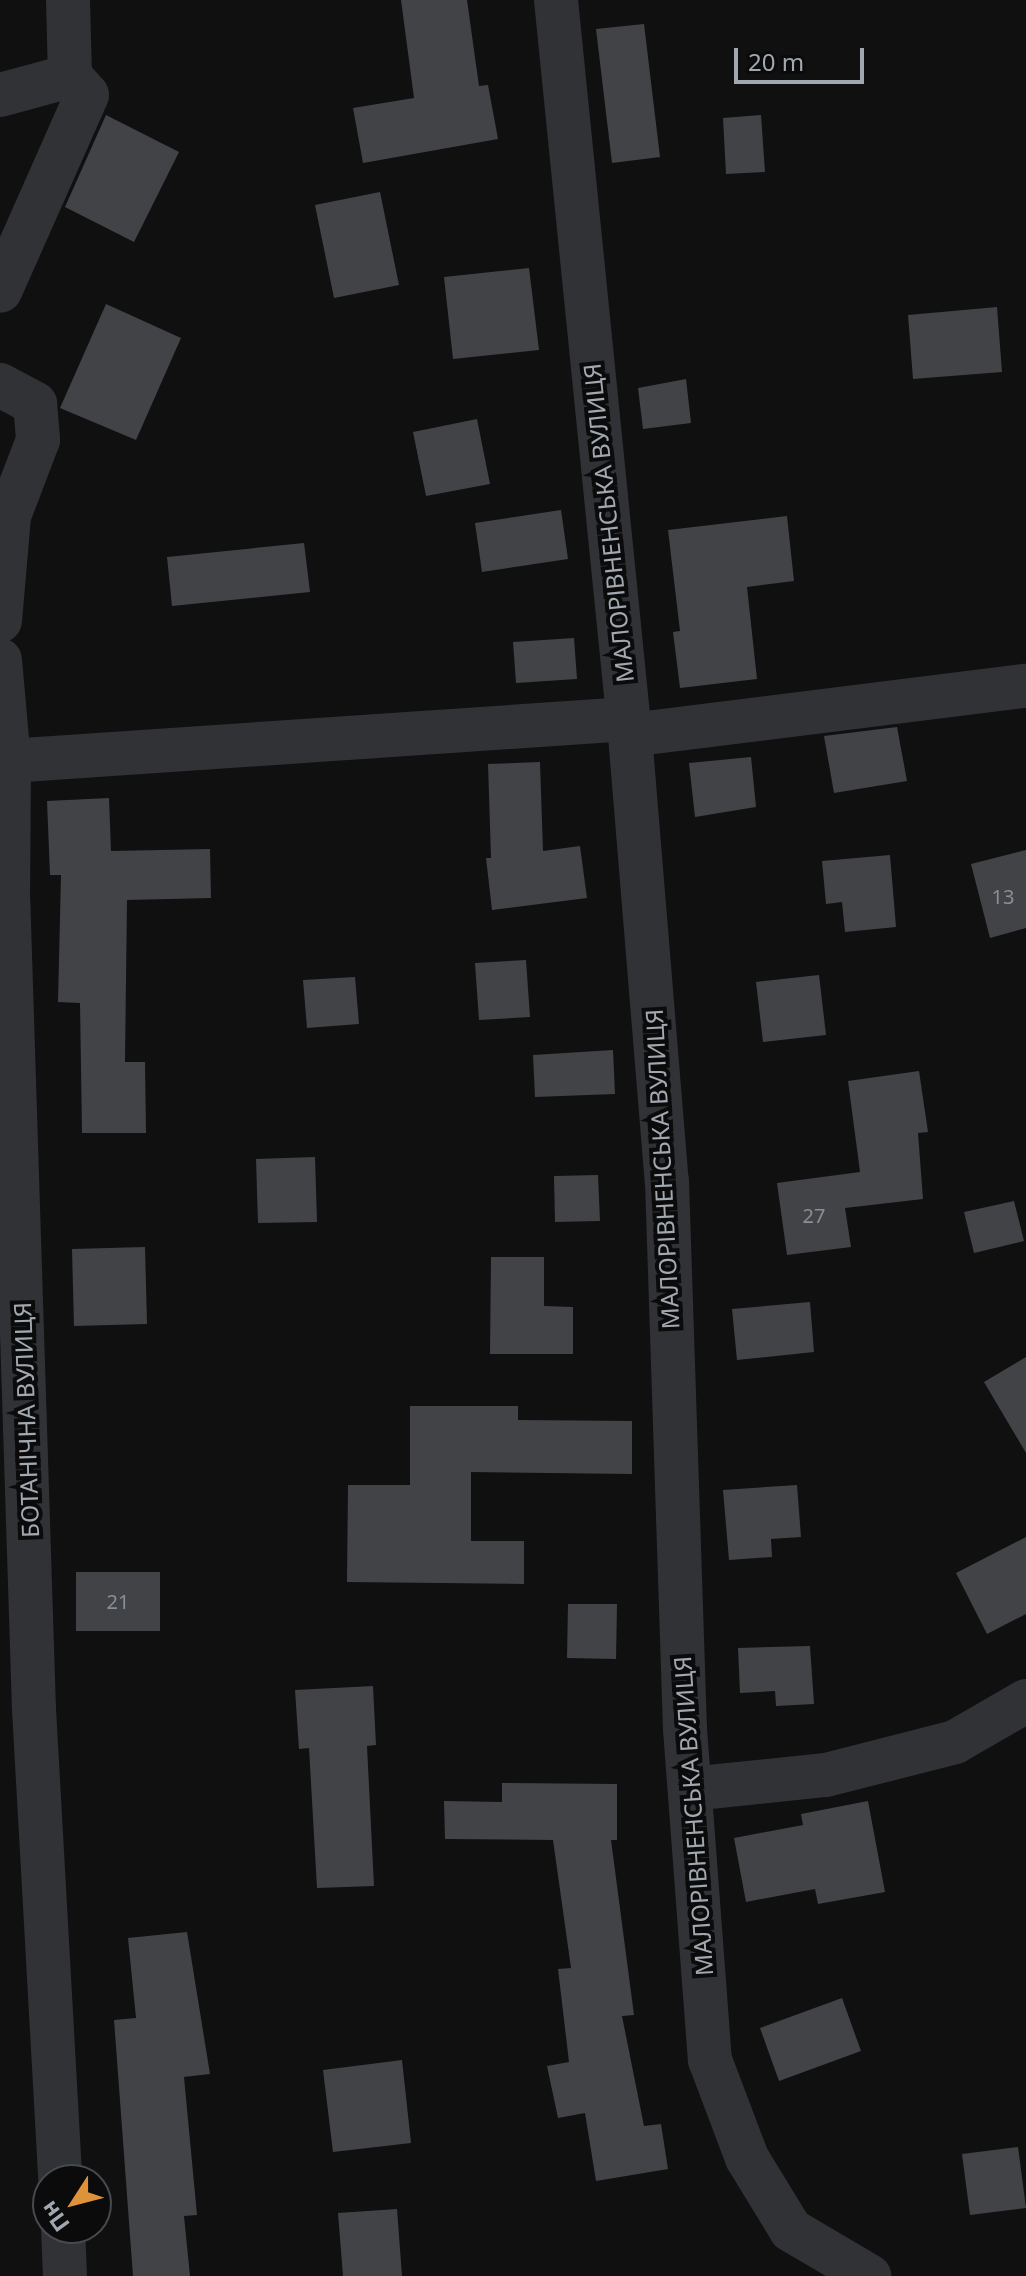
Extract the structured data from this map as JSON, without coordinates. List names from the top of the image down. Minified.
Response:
{"streets":{"street":["МАЛОРІВНЕНСЬКА ВУЛИЦЯ","БОТАНІЧНА ВУЛИЦЯ"]},"house_numbers":["13","27","21"],"scale_bar":"20 m","north":"bottom left"}
